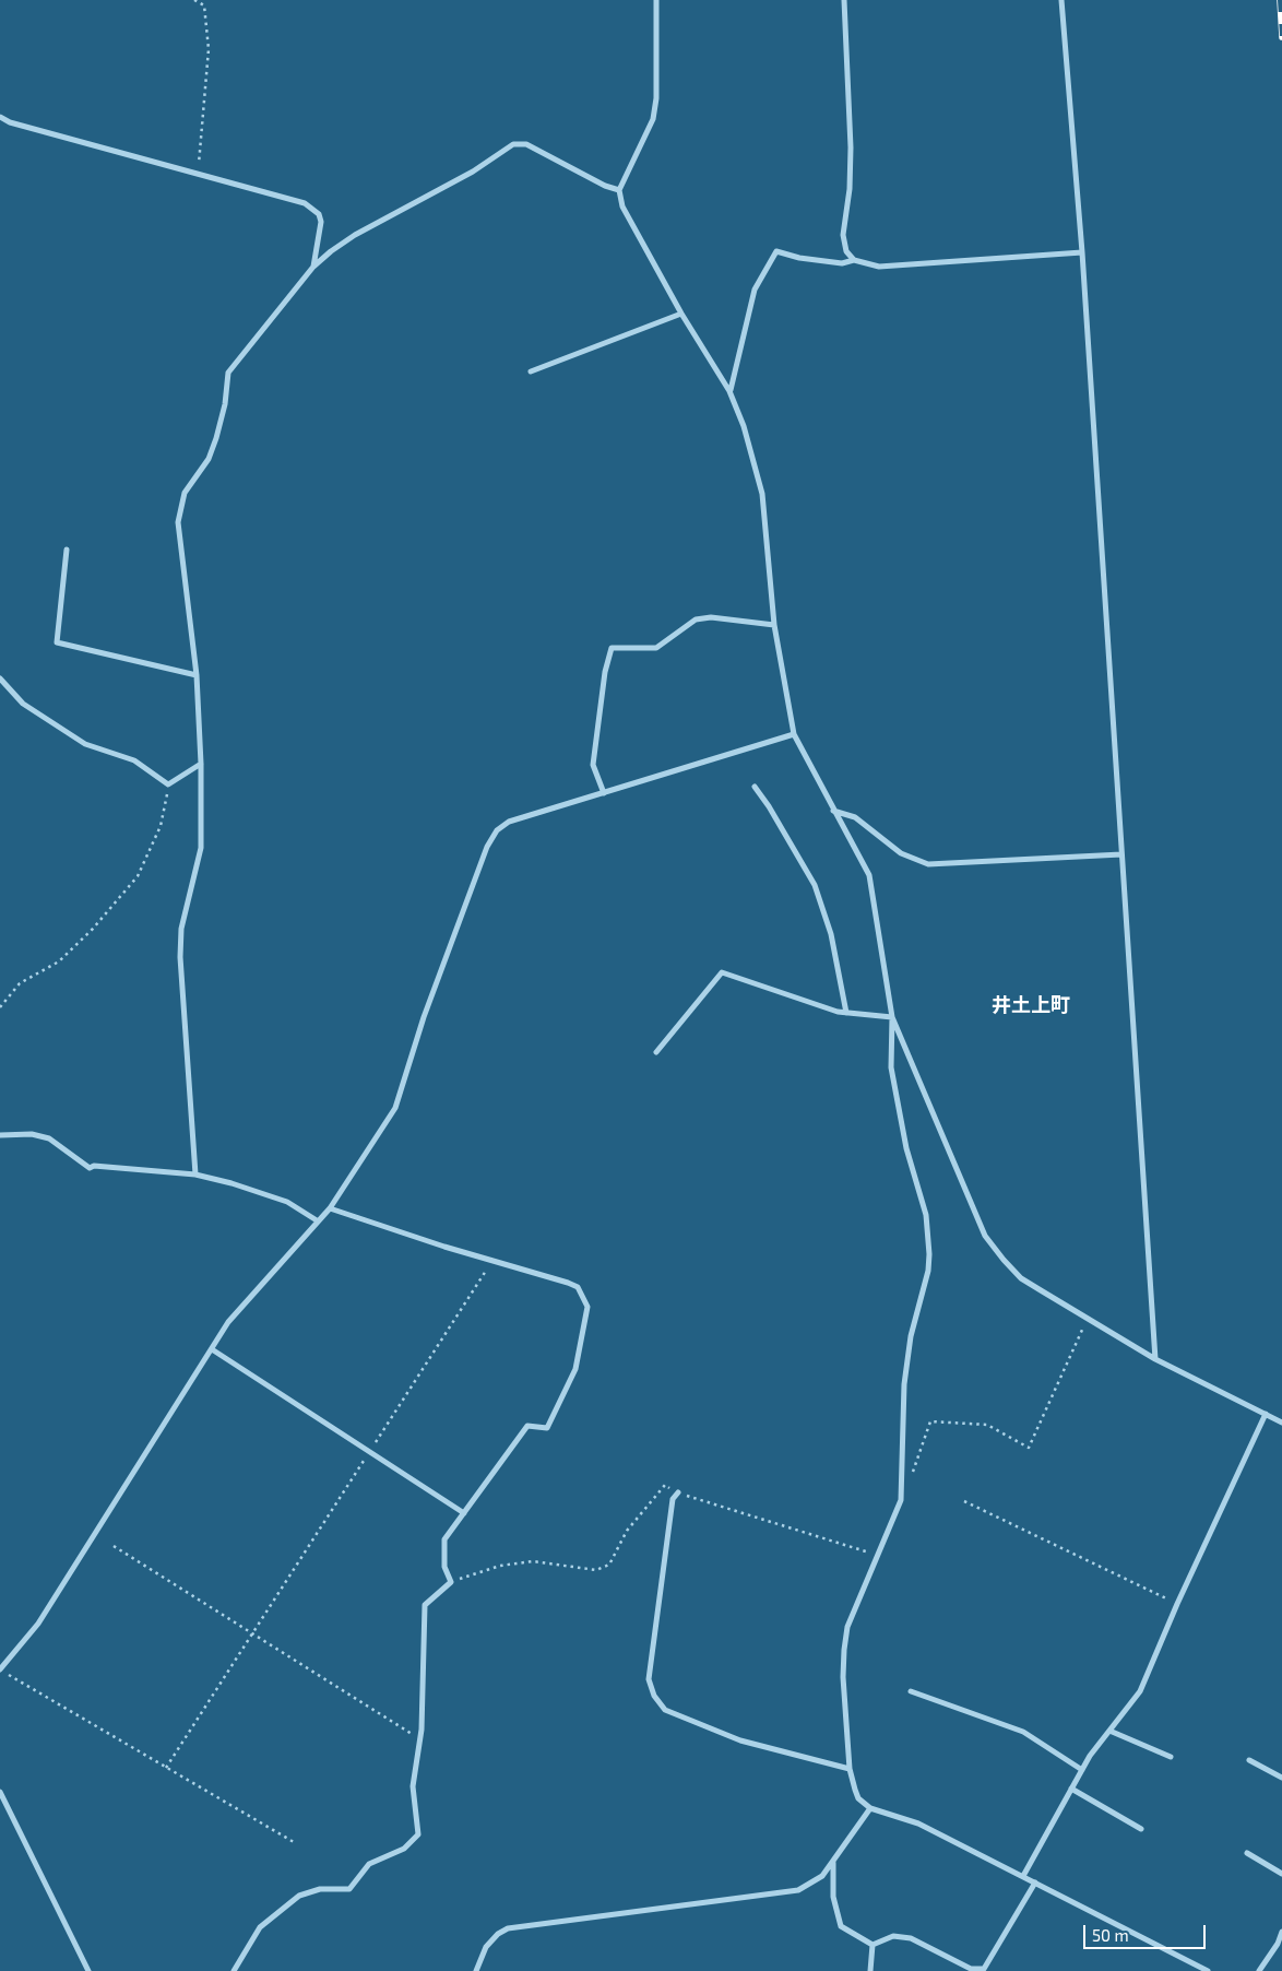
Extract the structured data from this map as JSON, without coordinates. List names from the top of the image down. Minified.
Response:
{"districts":["井土上町"],"scale_bar":"50 m"}
